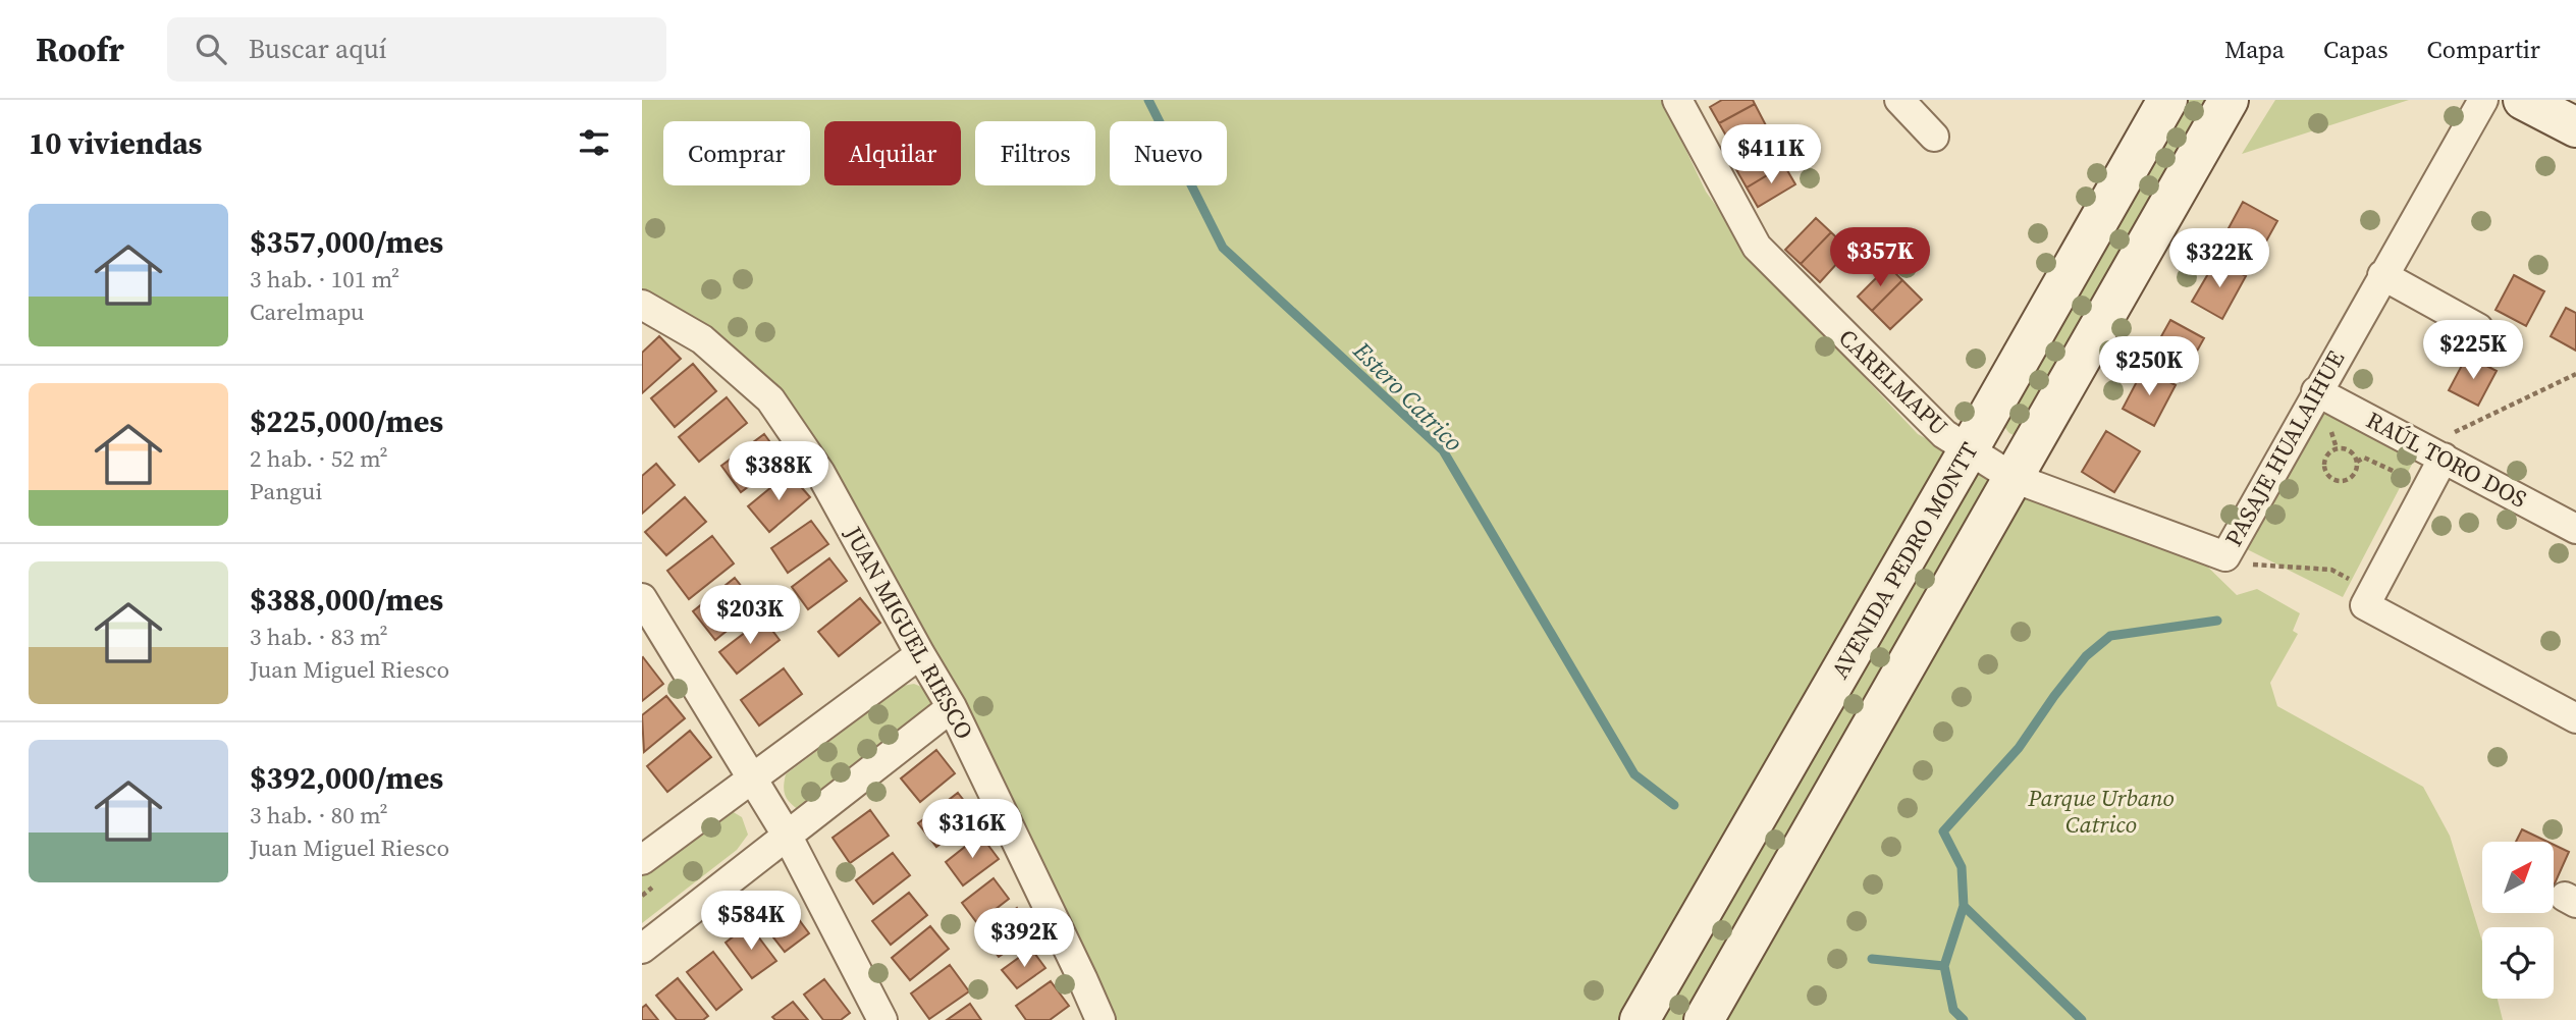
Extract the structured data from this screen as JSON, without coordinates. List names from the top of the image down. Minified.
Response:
{"streets":{"main road":["AVENIDA PEDRO MONTT"],"street":["CARELMAPU","PASAJE HUALAIHUE","RAÚL TORO DOS","JUAN MIGUEL RIESCO"]},"crossings":[["CARELMAPU","PASAJE HUALAIHUE"],["CARELMAPU","AVENIDA PEDRO MONTT"],["PASAJE HUALAIHUE","RAÚL TORO DOS"],["PASAJE HUALAIHUE","AVENIDA PEDRO MONTT"]],"water":["Estero Catrico"],"parks":["Parque Urbano Catrico"],"north":"top right","page":{"header":"Roofr","search":"Buscar aquí","nav":["Mapa","Capas","Compartir"],"heading":"10 viviendas","chip":["Comprar","Alquilar","Filtros","Nuevo"],"price":["$411K","$357K","$322K","$225K","$250K","$388K","$203K","$316K","$584K","$392K"],"list":[{"name":"$357,000/mes","note":"3 hab. · 101 m² · Carelmapu"},{"name":"$225,000/mes","note":"2 hab. · 52 m² · Pangui"},{"name":"$388,000/mes","note":"3 hab. · 83 m² · Juan Miguel Riesco"},{"name":"$392,000/mes","note":"3 hab. · 80 m² · Juan Miguel Riesco"}]}}
